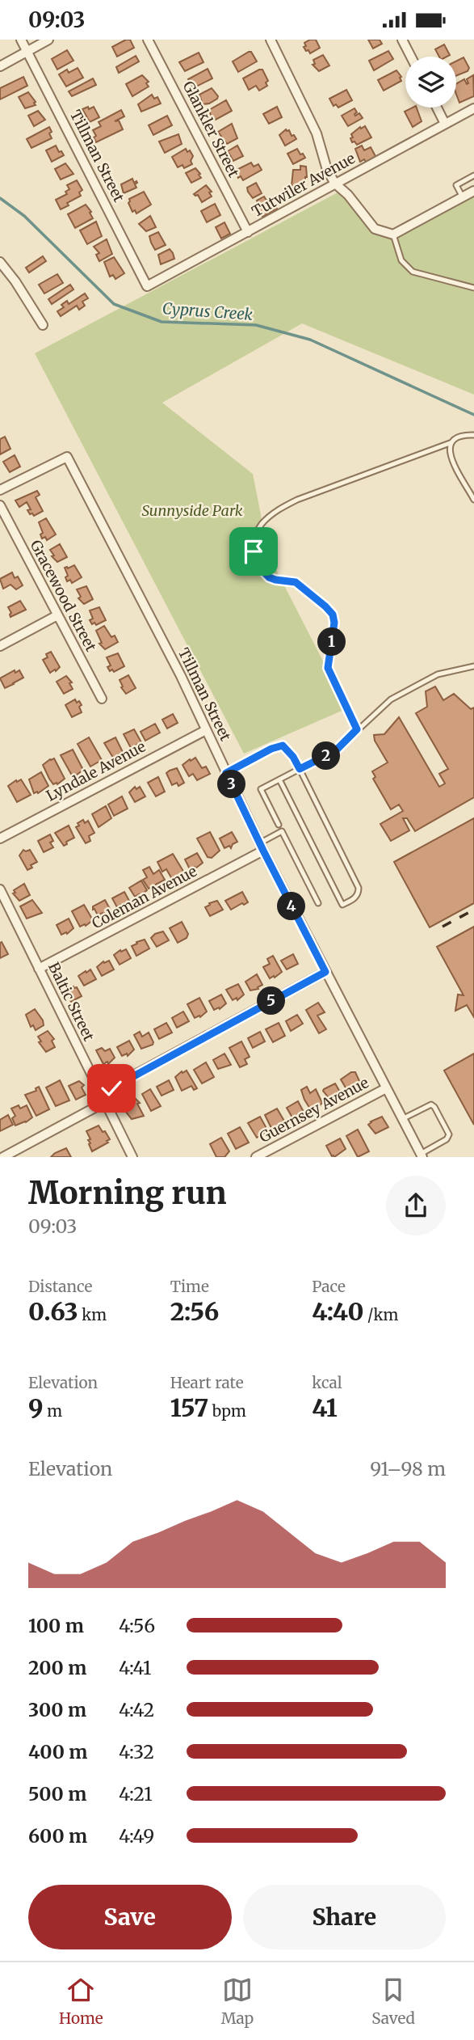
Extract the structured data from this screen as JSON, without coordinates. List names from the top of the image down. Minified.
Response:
{"streets":{"street":["Glankler Street","Tillman Street","Tutwiler Avenue","Gracewood Street","Lyndale Avenue","Coleman Avenue","Baltic Street","Guernsey Avenue"]},"crossings":[["Glankler Street","Tutwiler Avenue"],["Tillman Street","Tutwiler Avenue"],["Tillman Street","Lyndale Avenue"],["Tillman Street","Coleman Avenue"],["Tillman Street","Guernsey Avenue"],["Coleman Avenue","Baltic Street"]],"water":["Cyprus Creek"],"parks":["Sunnyside Park"],"page":{"status":"09:03","pins":["1","2","3","4","5"],"heading":["Morning run","09:03"],"stats":[["Distance","0.63 km"],["Time","2:56"],["Pace","4:40 /km"],["Elevation","9 m"],["Heart rate","157 bpm"],["kcal","41"]],"chart":["Elevation","91–98 m"],"list":[{"name":"100 m","note":"4:56"},{"name":"200 m","note":"4:41"},{"name":"300 m","note":"4:42"},{"name":"400 m","note":"4:32"},{"name":"500 m","note":"4:21"},{"name":"600 m","note":"4:49"}],"buttons":["Save","Share"],"tabs":["Home","Map","Saved"]}}
